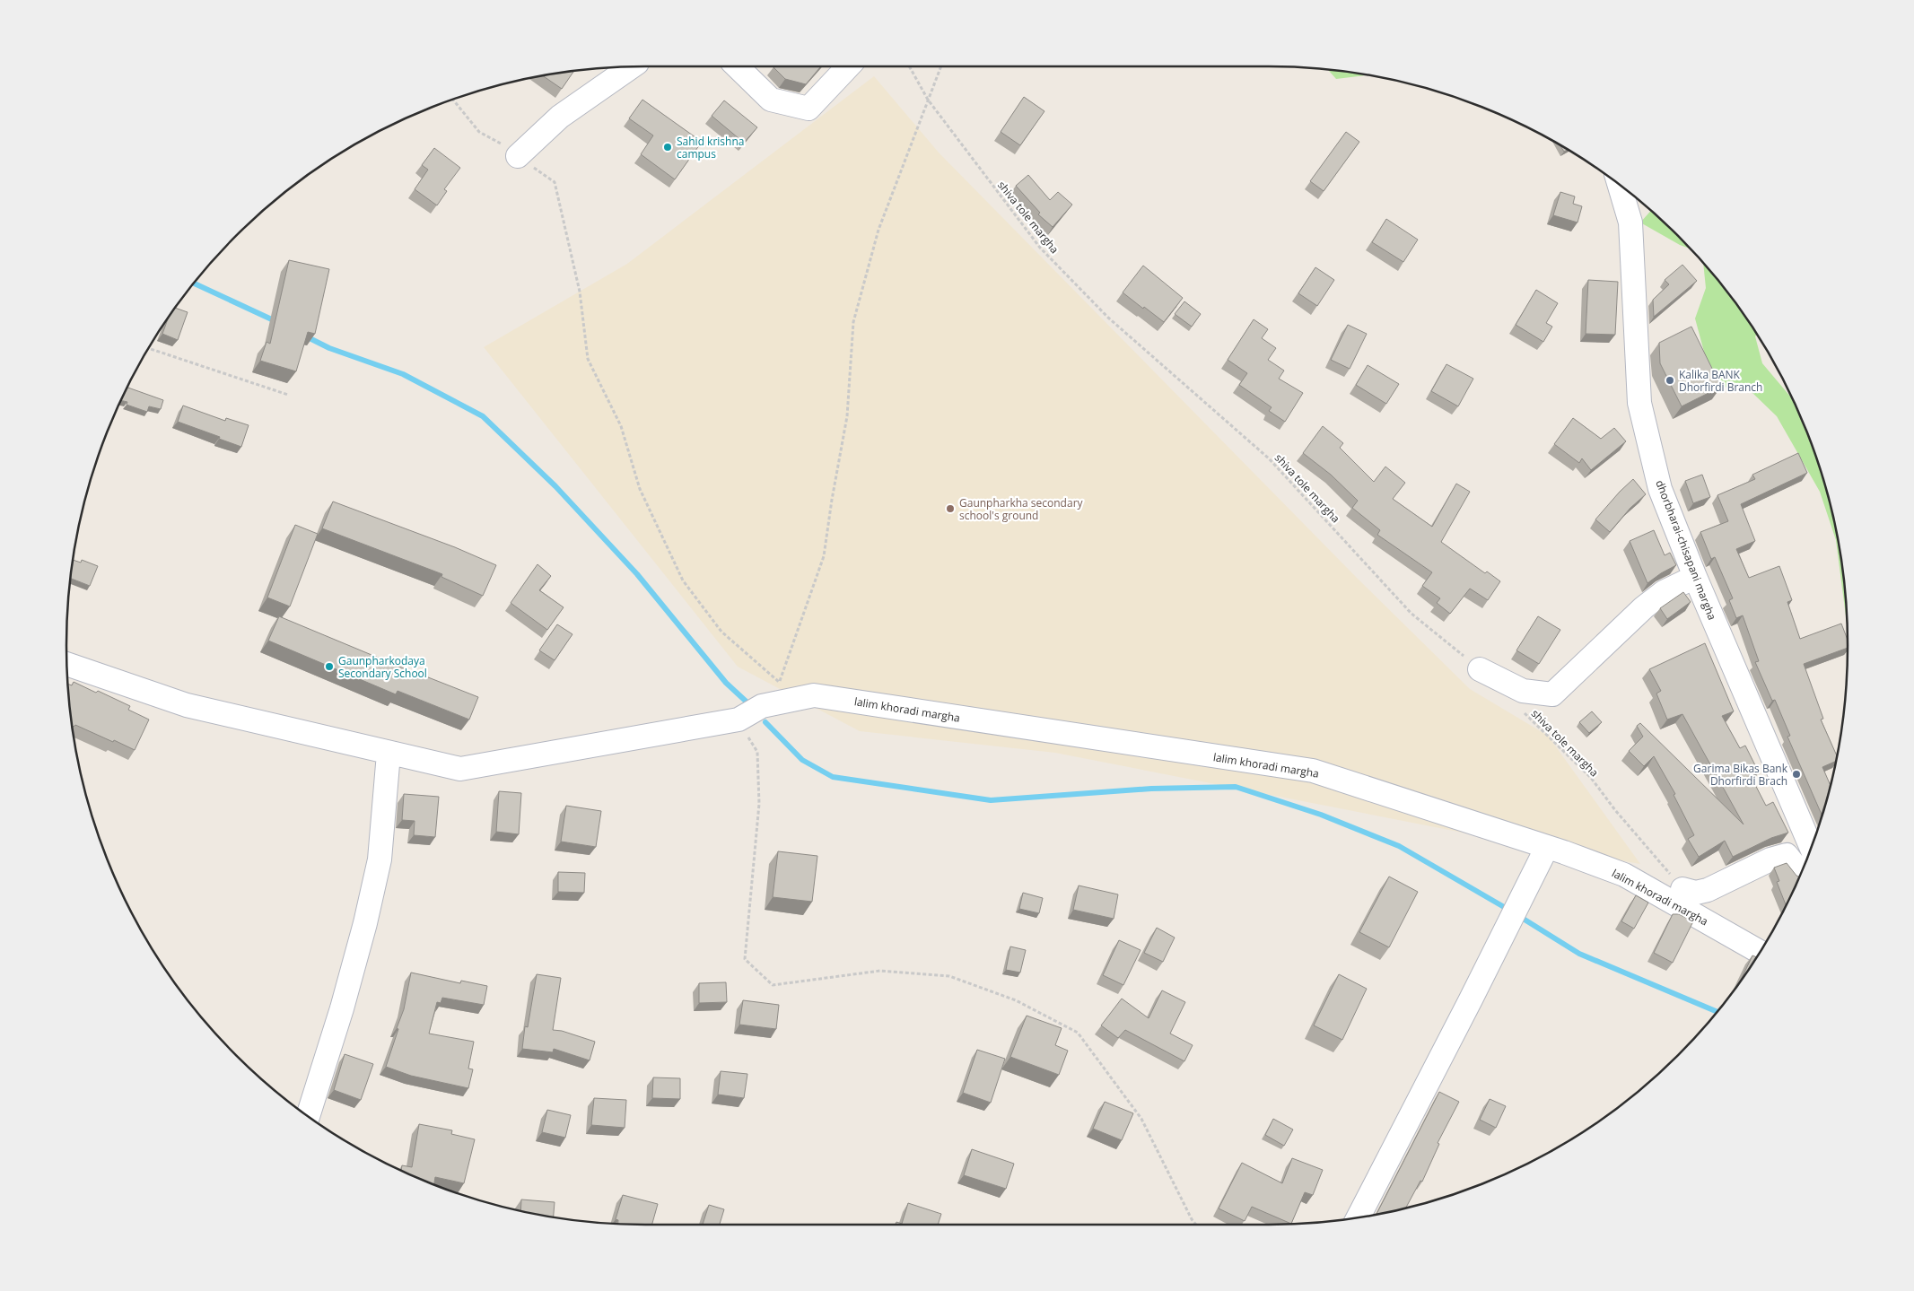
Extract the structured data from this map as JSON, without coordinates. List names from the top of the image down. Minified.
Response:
{"streets":{"street":["dhorbharai-chisapani margha","lalim khoradi margha"],"path":["shiva tole margha"]},"places":["Sahid krishna campus","Kalika BANK Dhorfirdi Branch","Gaunpharkha secondary school's ground","Gaunpharkodaya Secondary School","Garima Bikas Bank Dhorfirdi Brach"]}
